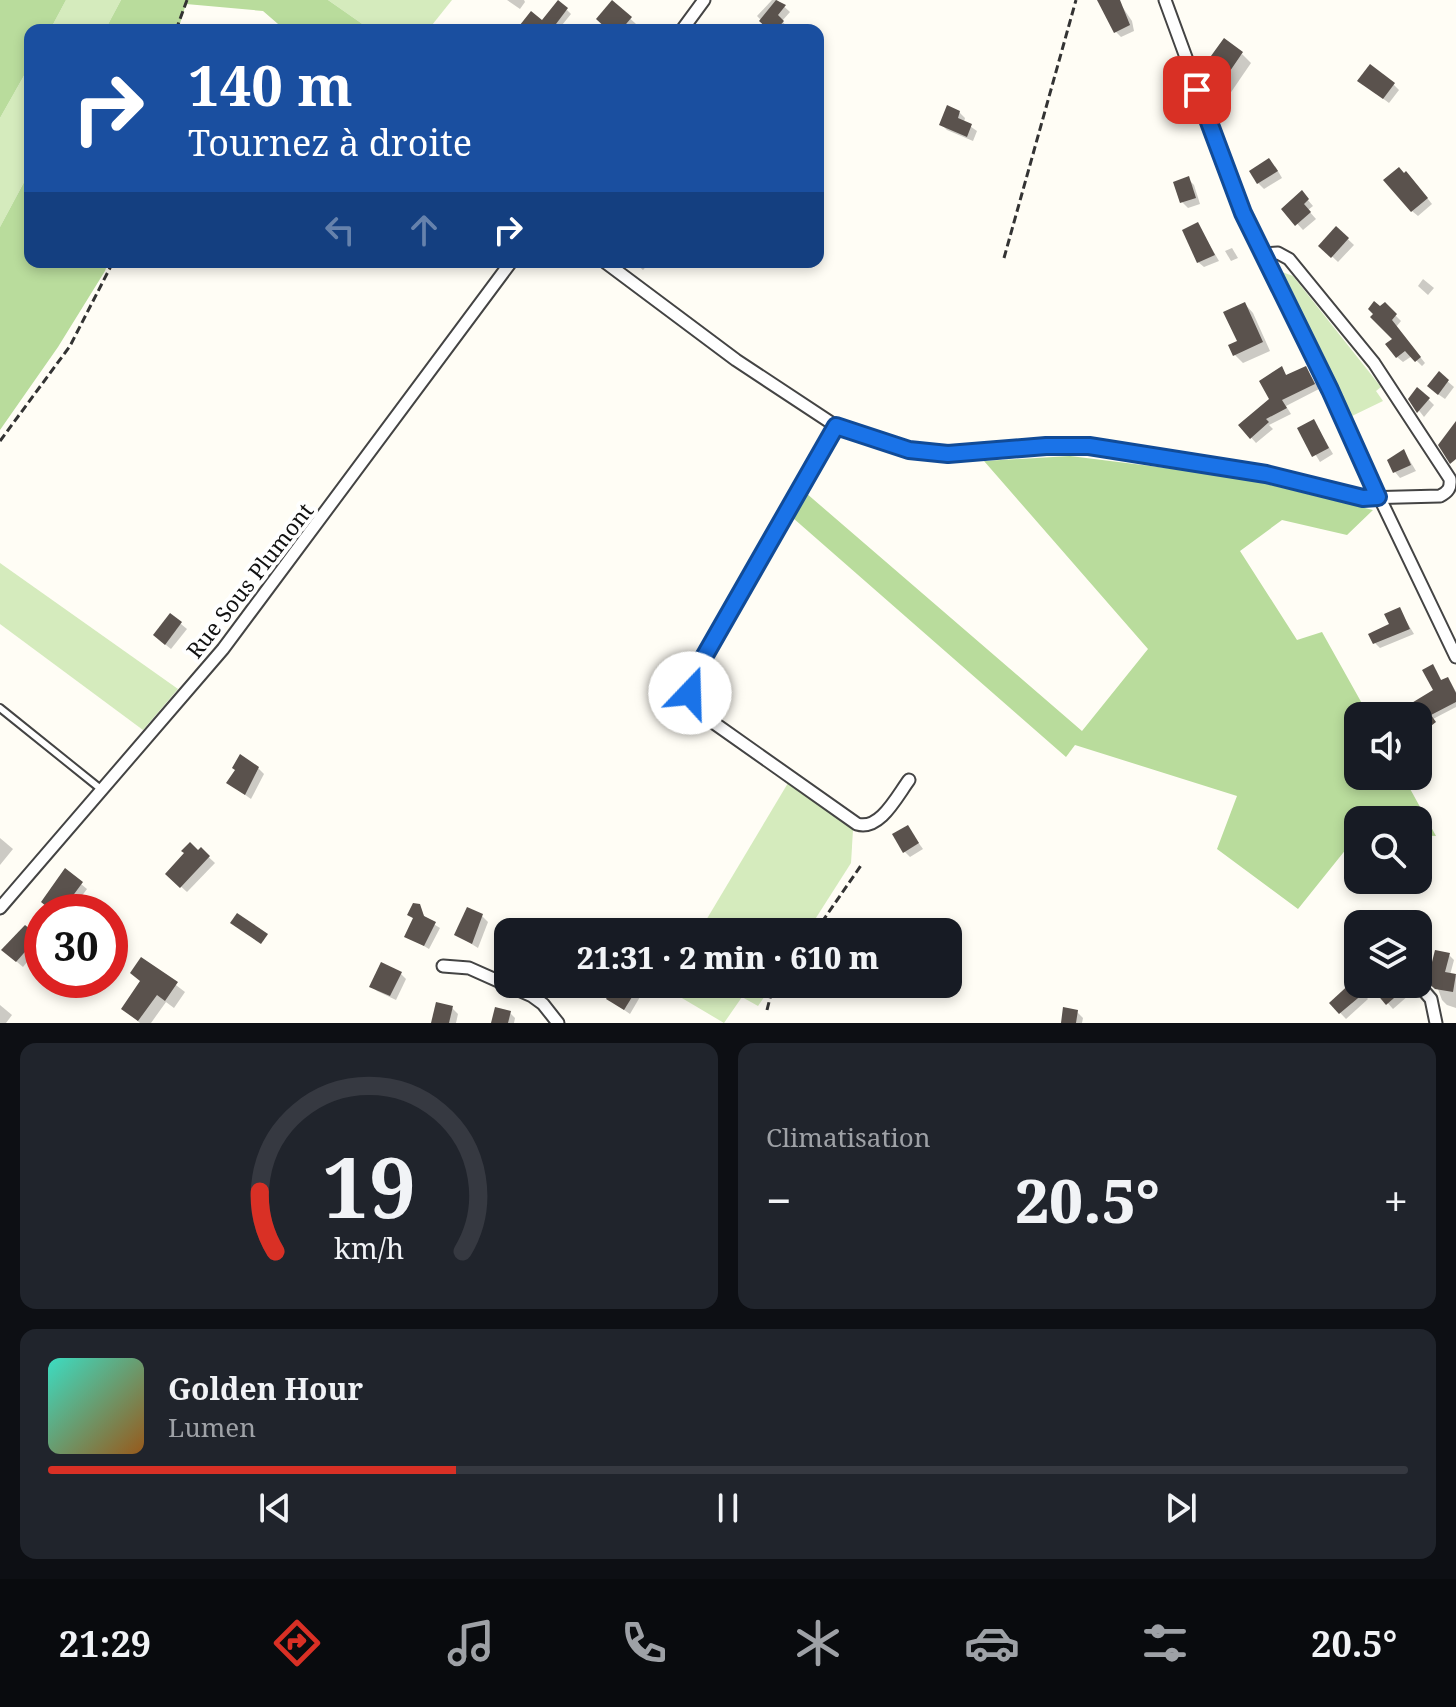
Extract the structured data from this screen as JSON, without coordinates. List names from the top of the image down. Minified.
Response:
{"streets":{"street":["Rue Sous Plumont"]},"page":{"turn":["140 m","Tournez à droite"],"limit":"30","trip":"21:31 · 2 min · 610 m","tile":"Climatisation","heat":["−","20.5°","+"],"song":["Golden Hour","Lumen"],"tabs":["21:29","20.5°"],"gauge":["19","km/h"]}}
